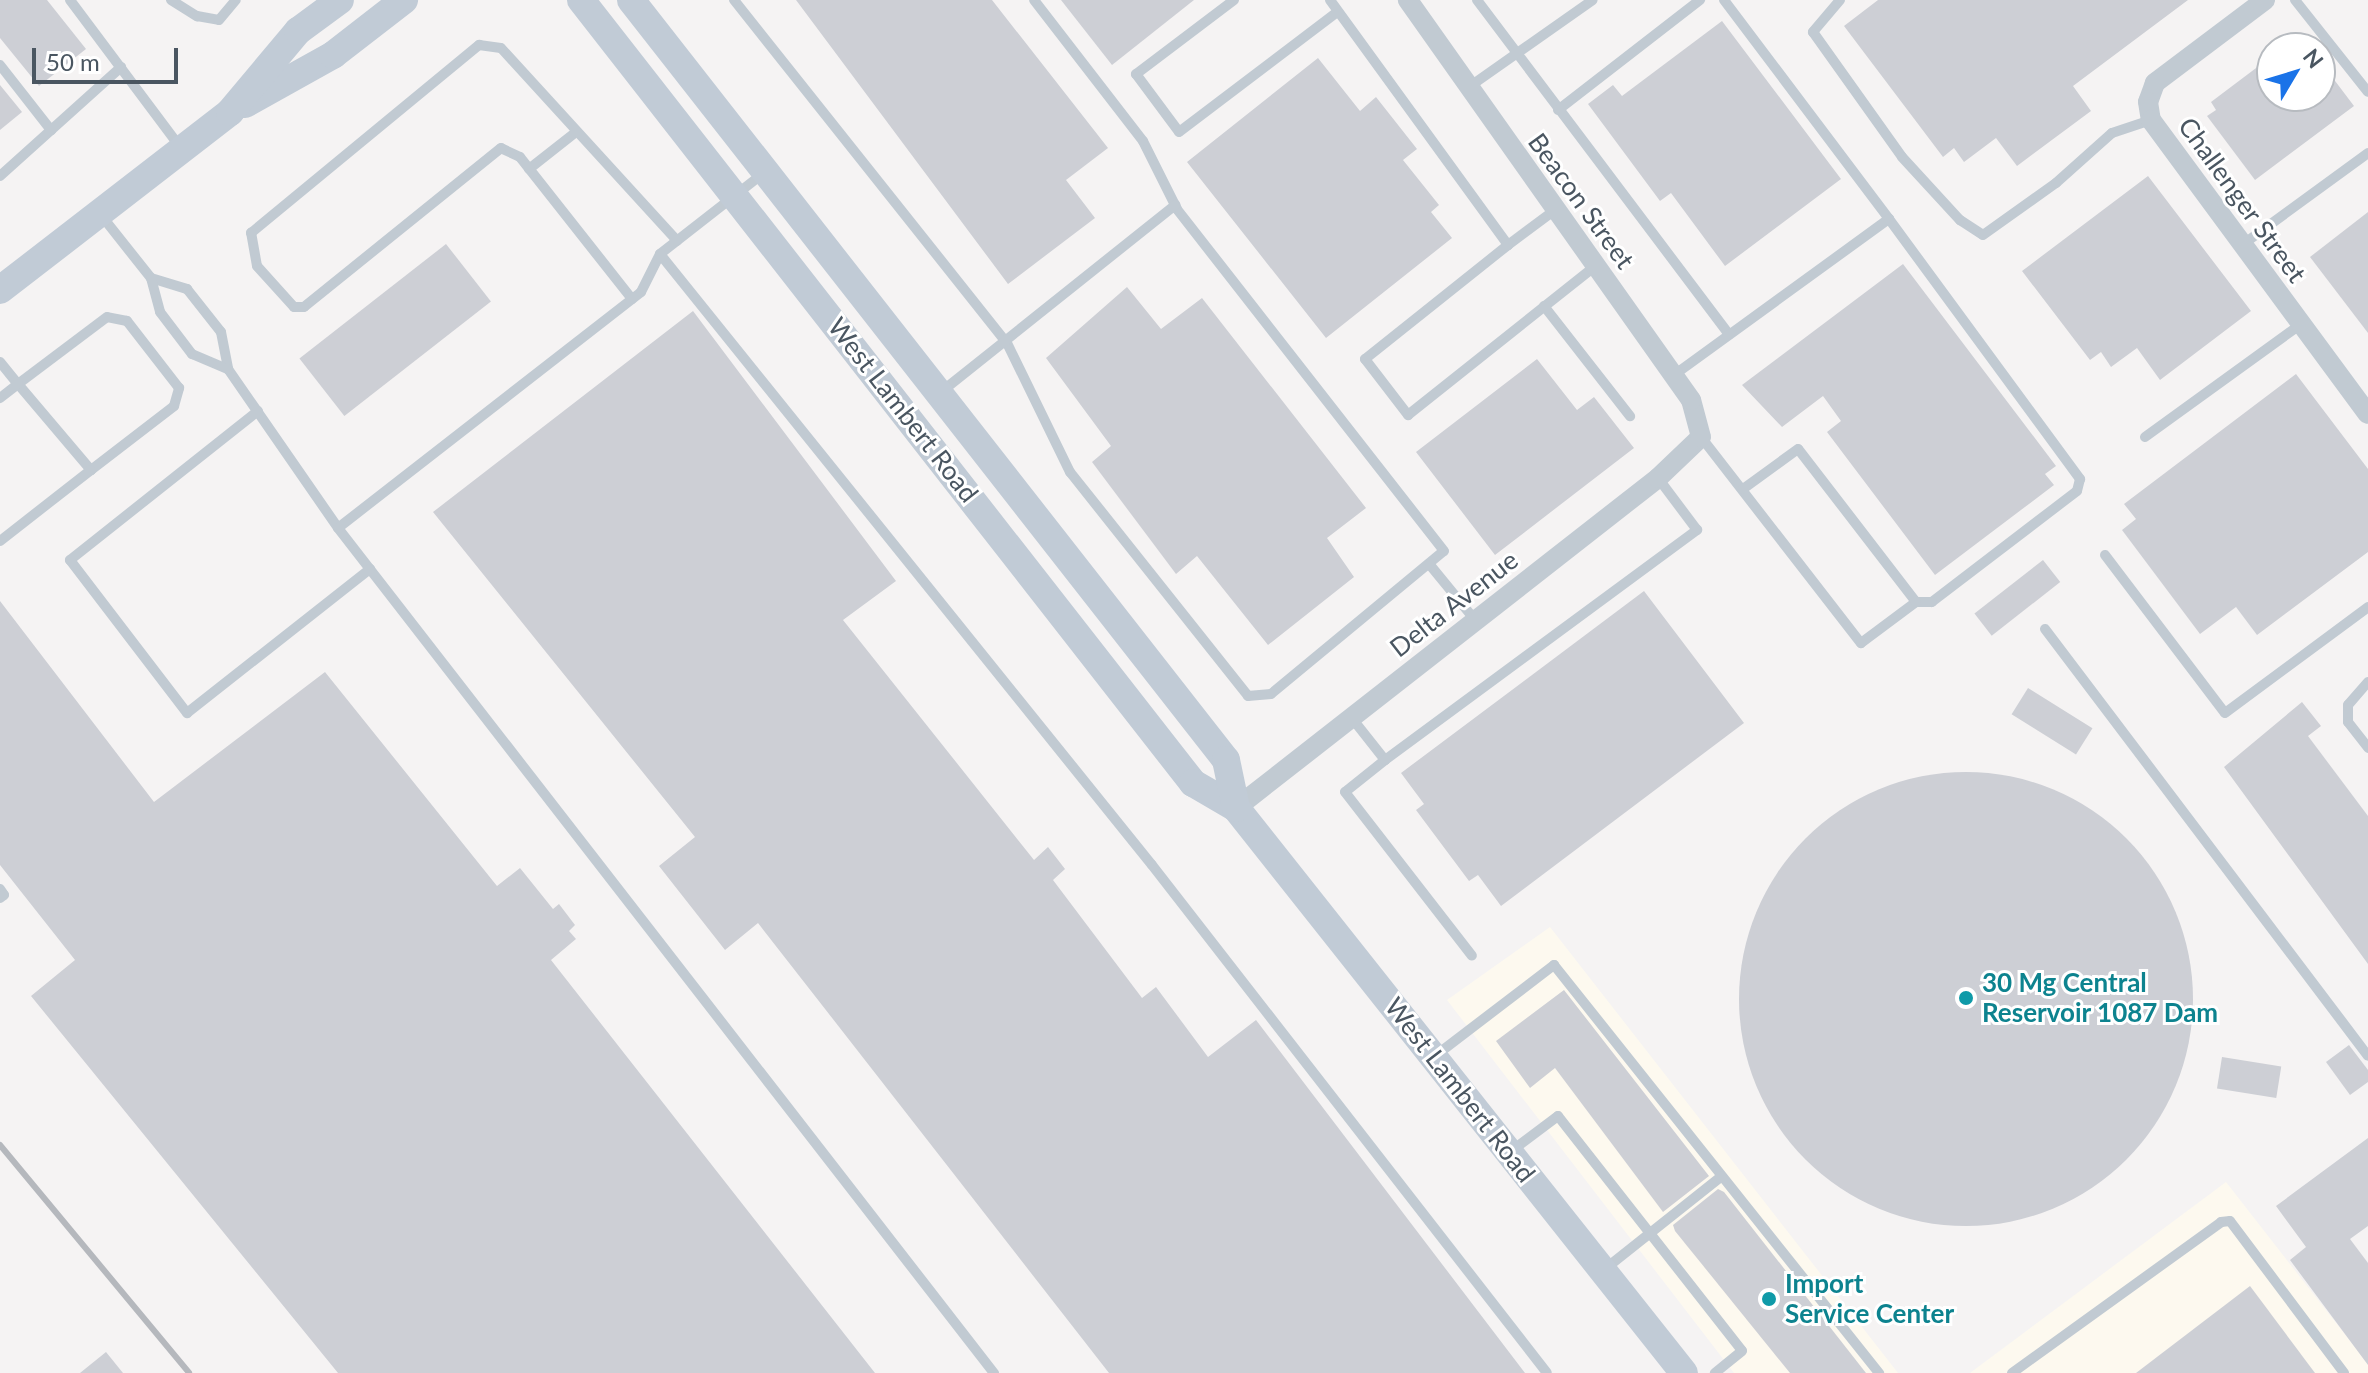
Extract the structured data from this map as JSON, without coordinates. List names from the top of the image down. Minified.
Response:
{"streets":{"main road":["West Lambert Road"],"street":["Challenger Street","Beacon Street","Delta Avenue"]},"crossings":[["Beacon Street","Delta Avenue"],["West Lambert Road","Delta Avenue"]],"places":["30 Mg Central Reservoir 1087 Dam","Import Service Center"],"scale_bar":"50 m","north":"top right"}
